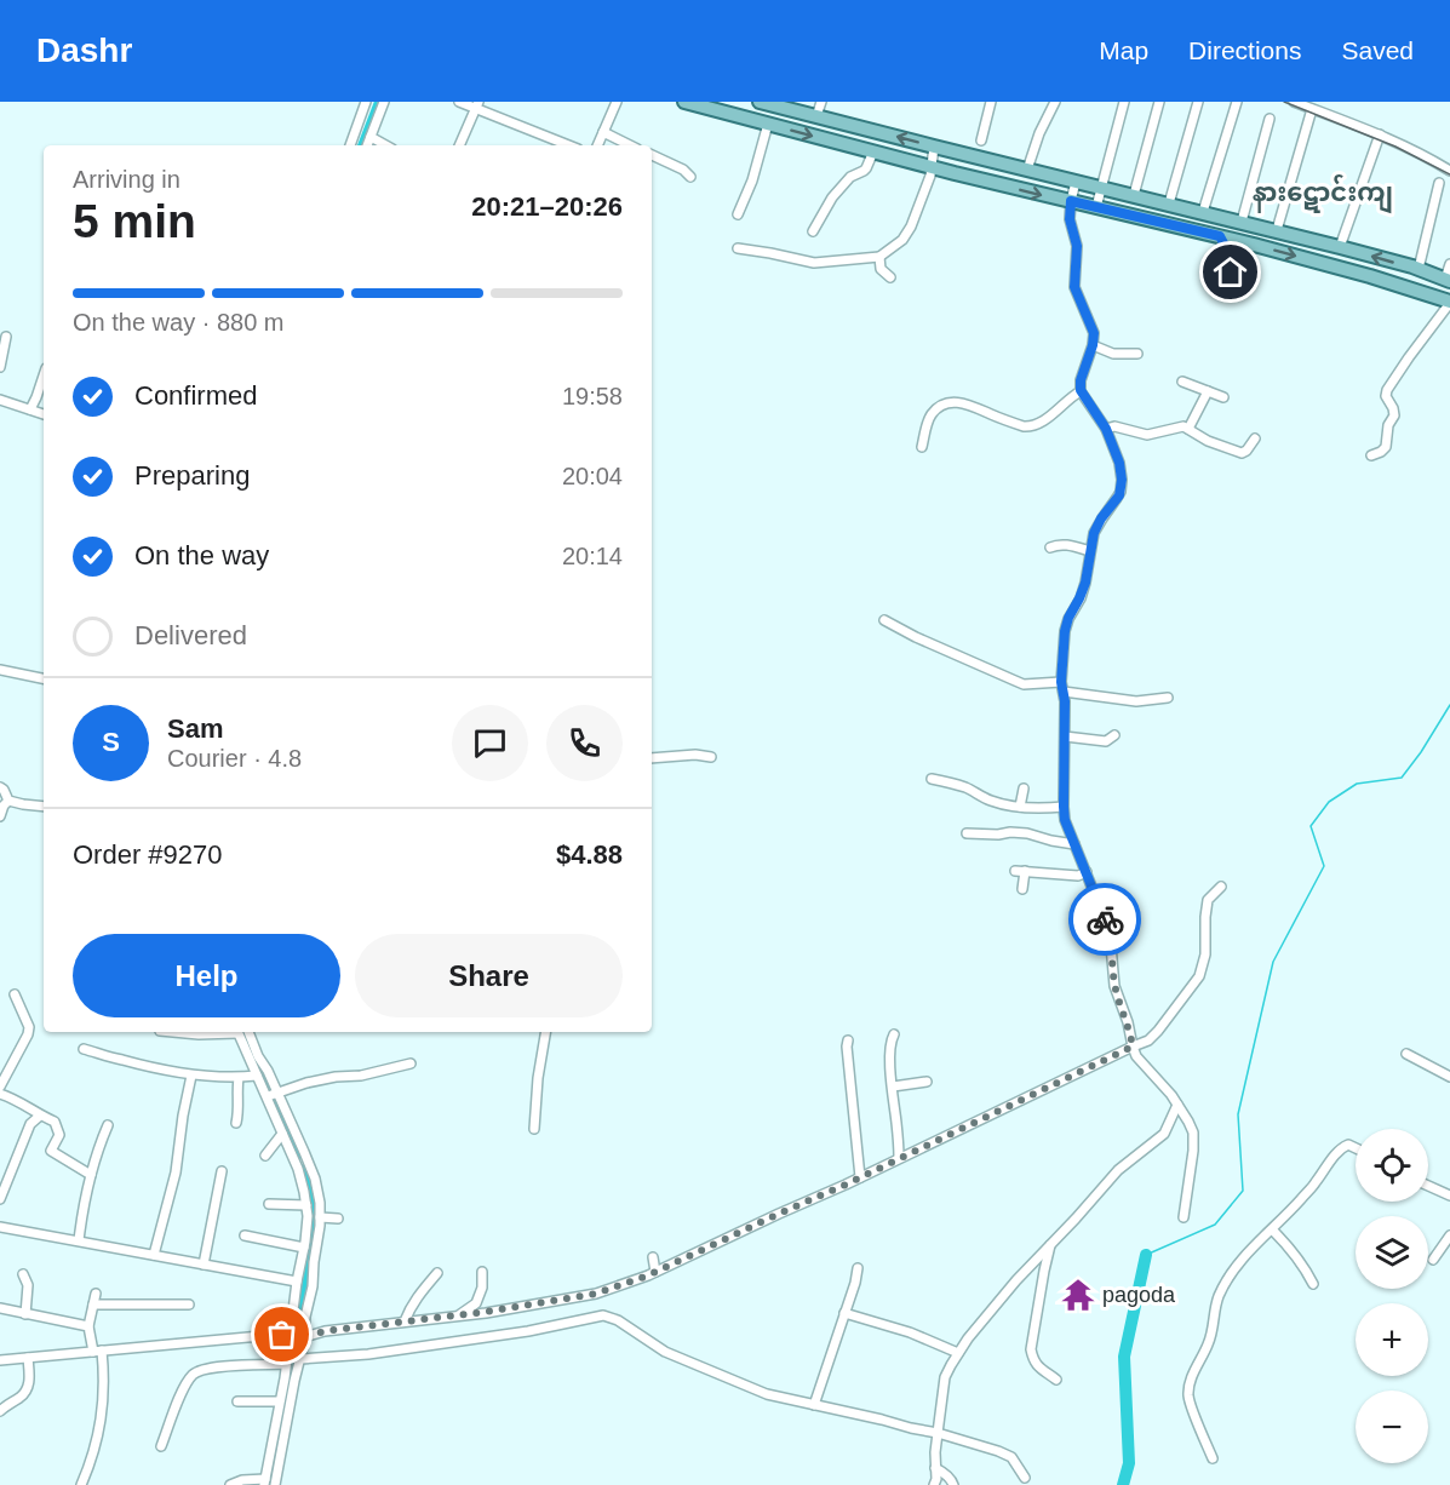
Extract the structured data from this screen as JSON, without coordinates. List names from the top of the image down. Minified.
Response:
{"districts":["နားဋောင်းကျ"],"places":{"temple":["pagoda"]},"page":{"header":"Dashr","nav":["Map","Directions","Saved"],"heading":["5 min","Arriving in","20:21–20:26"],"panel":["Sam","Courier · 4.8","Order #9270","$4.88"],"bar":"On the way · 880 m","list":[["Confirmed","19:58"],["Preparing","20:04"],["On the way","20:14"],"Delivered"],"round":"S","buttons":["Help","Share"],"map_buttons":["+","−"]}}
